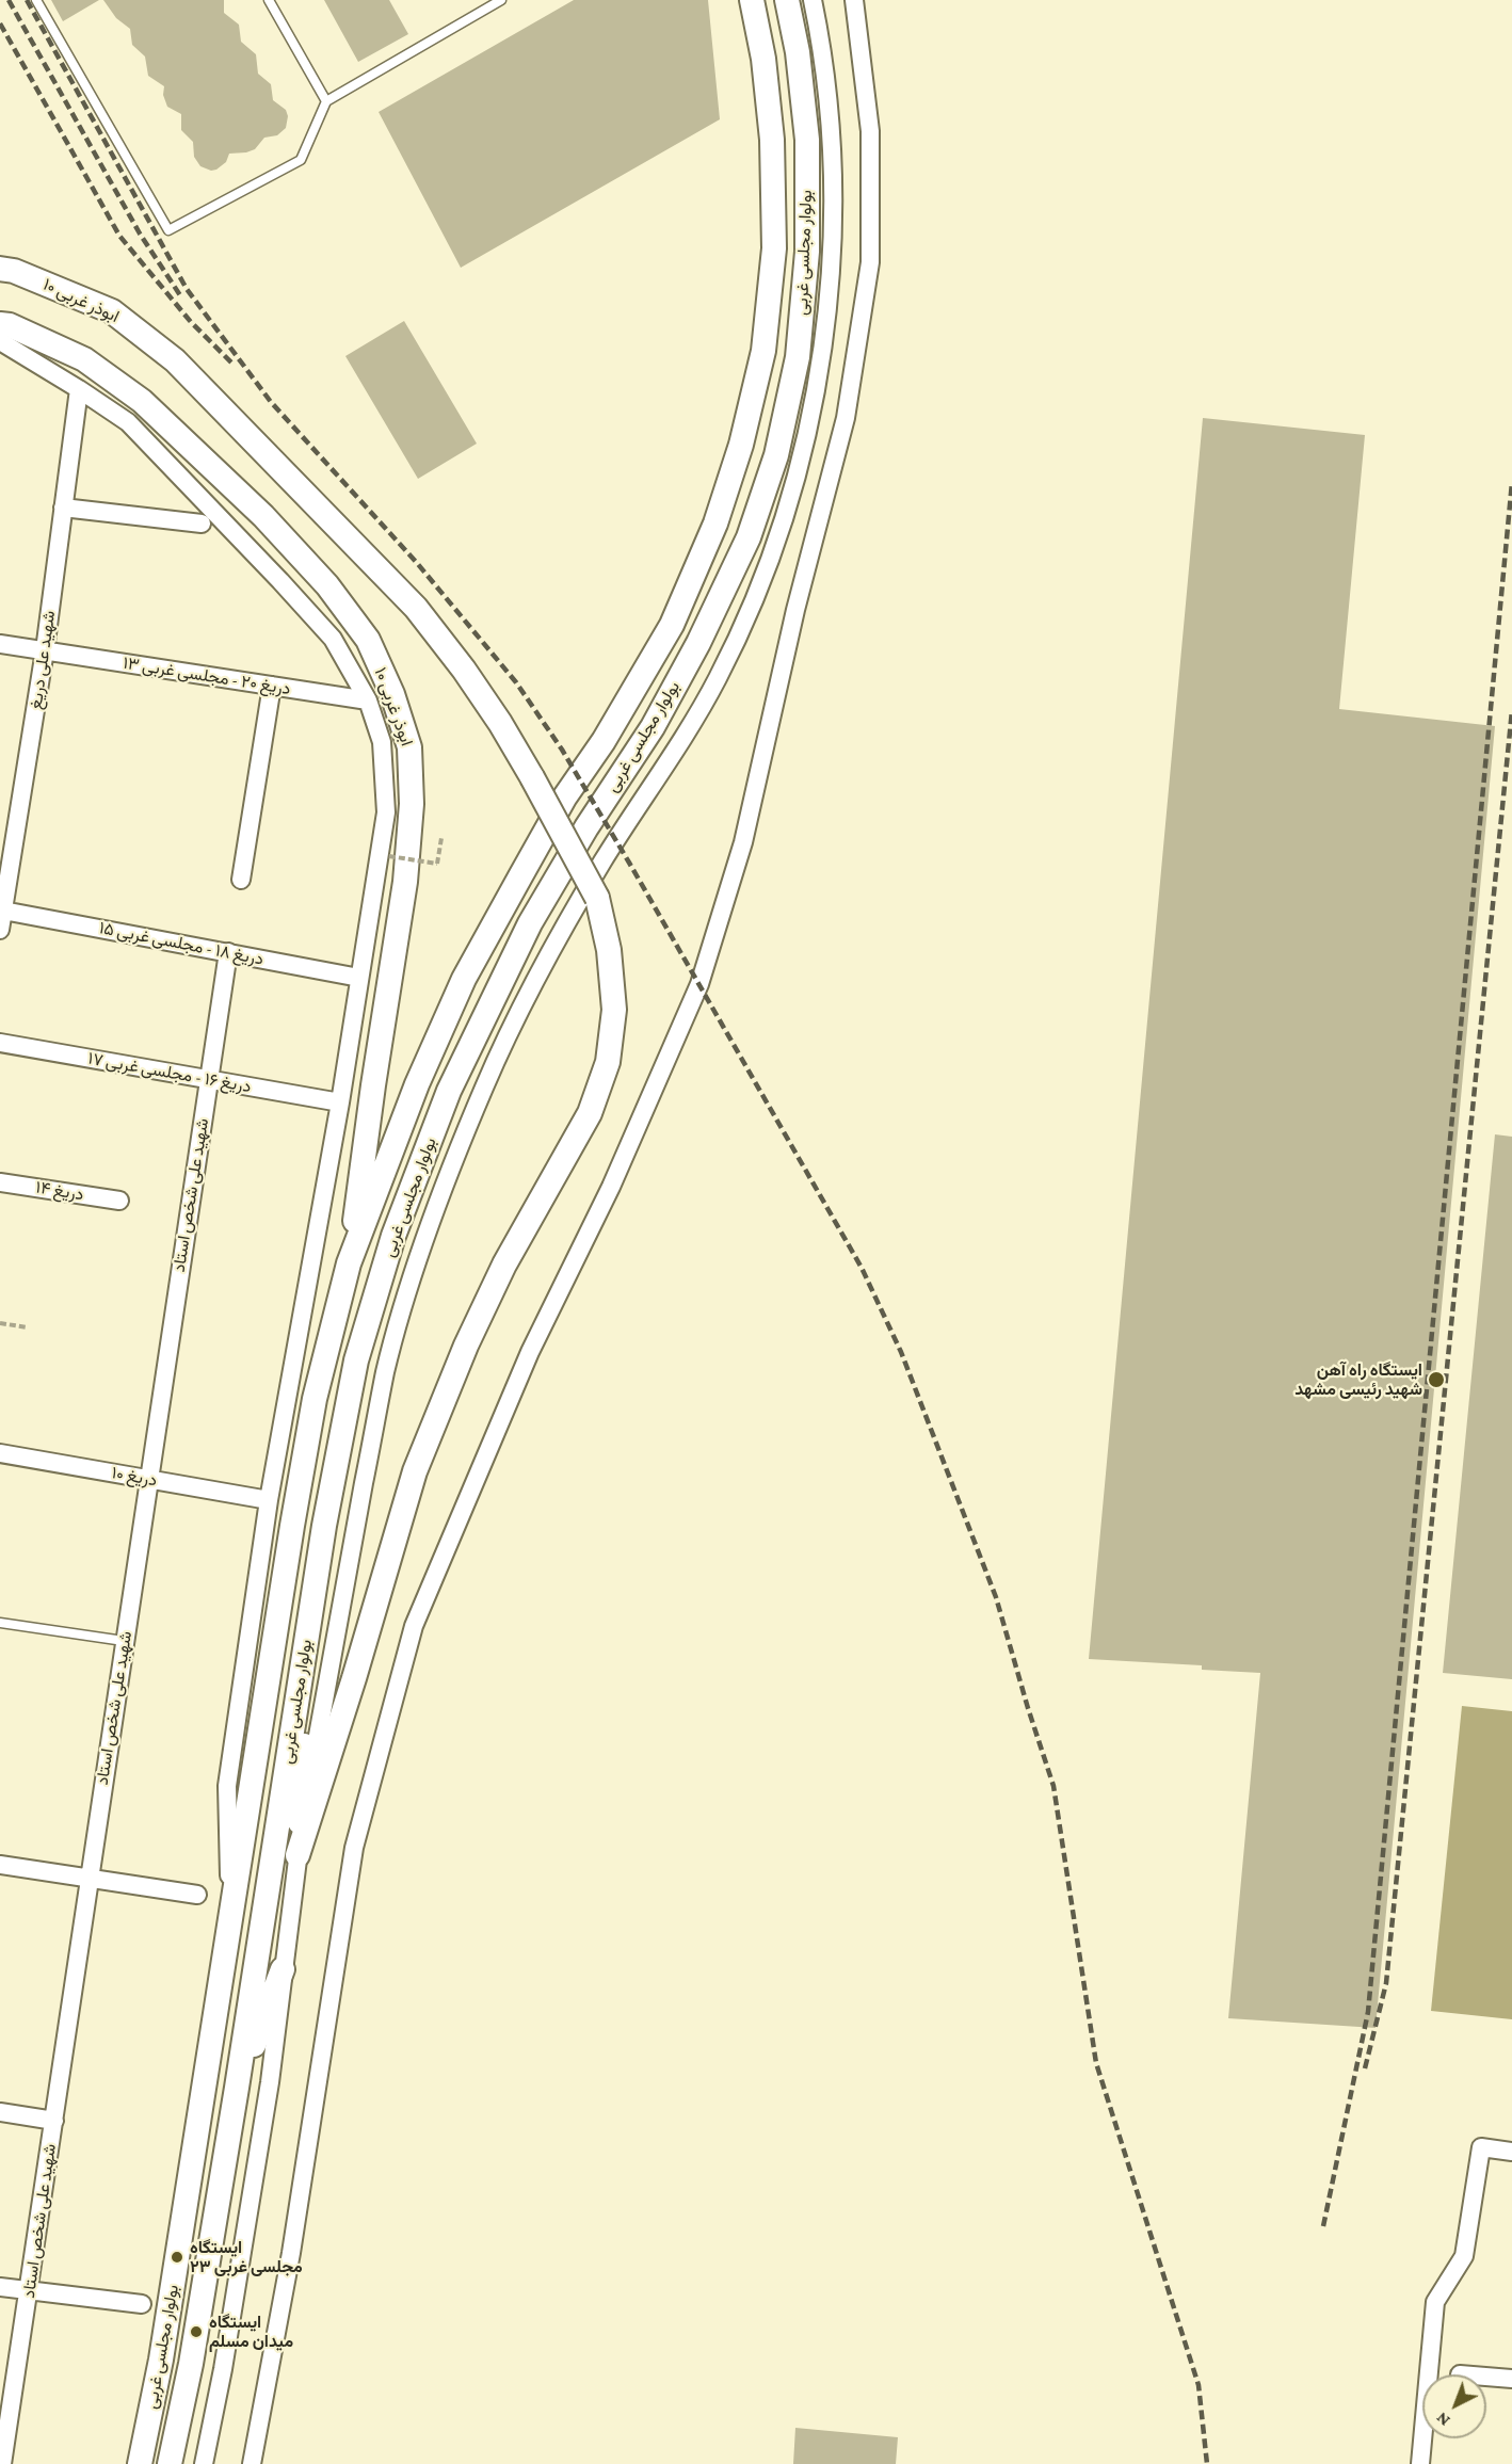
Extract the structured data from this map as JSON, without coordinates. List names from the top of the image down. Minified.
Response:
{"streets":{"main road":["بولوار مجلسی غربی","ابوذر غربی ۱۰"],"street":["شهید علی دریغ","دریغ ۲۰ - مجلسی غربی ۱۳","دریغ ۱۸ - مجلسی غربی ۱۵","دریغ ۱۶ - مجلسی غربی ۱۷","دریغ ۱۴","شهید علی شخص استاد","دریغ ۱۰"]},"crossings":[["بولوار مجلسی غربی","ابوذر غربی ۱۰"],["شهید علی دریغ","دریغ ۲۰ - مجلسی غربی ۱۳"],["شهید علی دریغ","دریغ ۱۸ - مجلسی غربی ۱۵"],["دریغ ۱۸ - مجلسی غربی ۱۵","شهید علی شخص استاد"],["دریغ ۱۶ - مجلسی غربی ۱۷","شهید علی شخص استاد"],["شهید علی شخص استاد","دریغ ۱۰"]],"places":["ایستگاه راه آهن شهید رئیسی مشهد","ایستگاه مجلسی غربی ۲۳","ایستگاه میدان مسلم"],"north":"bottom left"}
